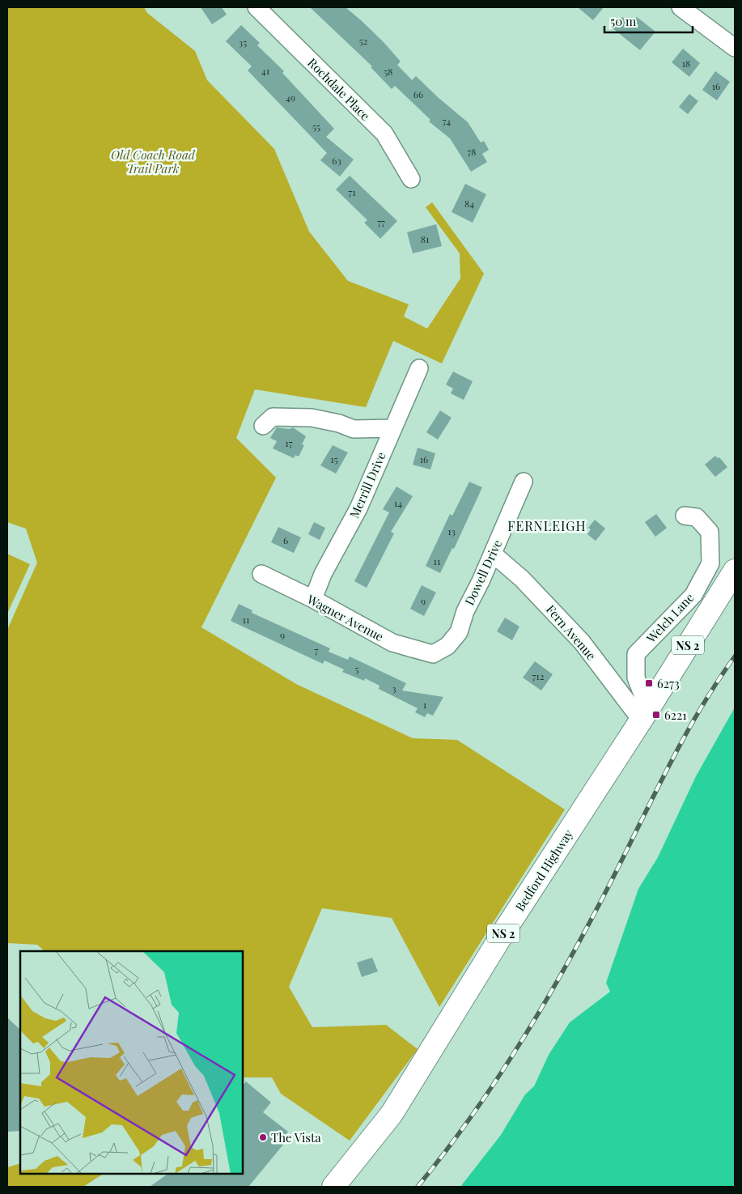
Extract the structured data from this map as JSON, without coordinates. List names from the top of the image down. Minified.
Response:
{"streets":{"main road":["NS 2","Bedford Highway"],"street":["Rochdale Place","Merrill Drive","Dowell Drive","Wagner Avenue","Welch Lane","Fern Avenue"]},"crossings":[["Merrill Drive","Wagner Avenue"],["Dowell Drive","Wagner Avenue"],["Dowell Drive","Fern Avenue"],["Welch Lane","Fern Avenue"],["Welch Lane","Bedford Highway"],["Fern Avenue","Bedford Highway"]],"districts":["FERNLEIGH"],"parks":["Old Coach Road Trail Park"],"places":{"transit":["6273","6221"],"other":["The Vista"]},"house_numbers":["52","35","18","41","58","16","66","49","74","55","78","63","71","84","77","81","17","15","16","14","13","6","11","9","11","9","7","5","712","3","1"],"scale_bar":"50 m"}
